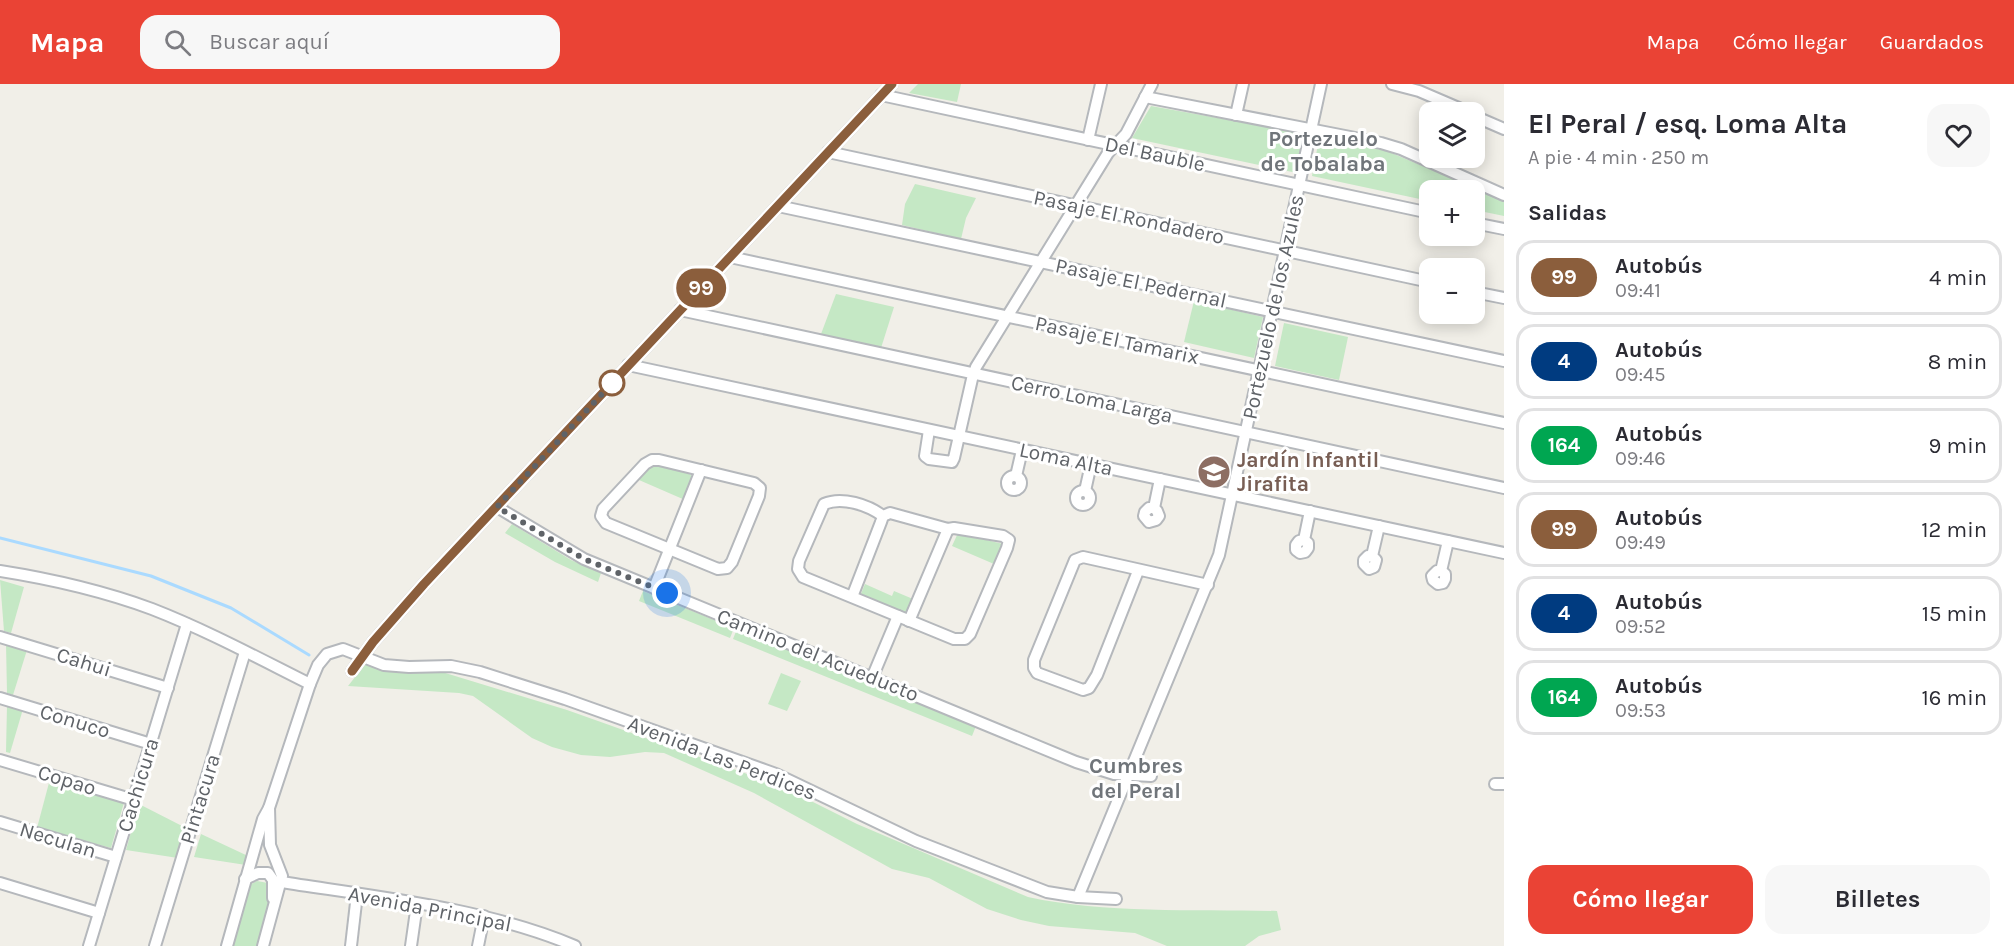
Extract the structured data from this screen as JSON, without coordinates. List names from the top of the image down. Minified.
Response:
{"streets":{"street":["Del Bauble","Pasaje El Rondadero","Pasaje El Pedernal","Portezuelo de los Azules","Pasaje El Tamarix","Cerro Loma Larga","Loma Alta","Camino del Acueducto","Cahui","Conuco","Avenida Las Perdices","Copao","Cachicura","Pintacura","Neculan","Avenida Principal"]},"crossings":[["Del Bauble","Portezuelo de los Azules"],["Pasaje El Rondadero","Portezuelo de los Azules"],["Pasaje El Pedernal","Portezuelo de los Azules"],["Portezuelo de los Azules","Pasaje El Tamarix"],["Portezuelo de los Azules","Cerro Loma Larga"],["Portezuelo de los Azules","Loma Alta"],["Portezuelo de los Azules","Camino del Acueducto"],["Portezuelo de los Azules","Avenida Las Perdices"],["Cahui","Cachicura"],["Conuco","Cachicura"],["Copao","Cachicura"],["Cachicura","Neculan"]],"districts":["Portezuelo de Tobalaba","Cumbres del Peral"],"places":{"school or university":["Jardín Infantil Jirafita"]},"lines":["bus line 99"],"page":{"header":"Mapa","search":"Buscar aquí","nav":["Mapa","Cómo llegar","Guardados"],"on_map":"99","heading":[["El Peral / esq. Loma Alta","A pie · 4 min · 250 m"],"Salidas"],"map_buttons":["+","−"],"list":[{"mark":"99","name":"Autobús","note":"09:41","value":"4 min"},{"mark":"4","name":"Autobús","note":"09:45","value":"8 min"},{"mark":"164","name":"Autobús","note":"09:46","value":"9 min"},{"mark":"99","name":"Autobús","note":"09:49","value":"12 min"},{"mark":"4","name":"Autobús","note":"09:52","value":"15 min"},{"mark":"164","name":"Autobús","note":"09:53","value":"16 min"}],"buttons":["Cómo llegar","Billetes"]}}
